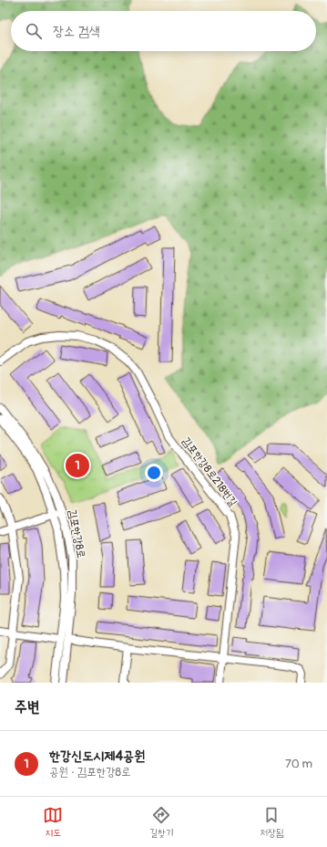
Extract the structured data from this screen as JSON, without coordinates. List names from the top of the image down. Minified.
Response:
{"streets":{"street":["김포한강8로218번길","김포한강8로"]},"page":{"search":"장소 검색","pins":"1","heading":"주변","list":[{"mark":"1","name":"한강신도시제4공원","note":"공원 · 김포한강8로","value":"70 m"}],"nav":["지도","길찾기","저장됨"]}}
